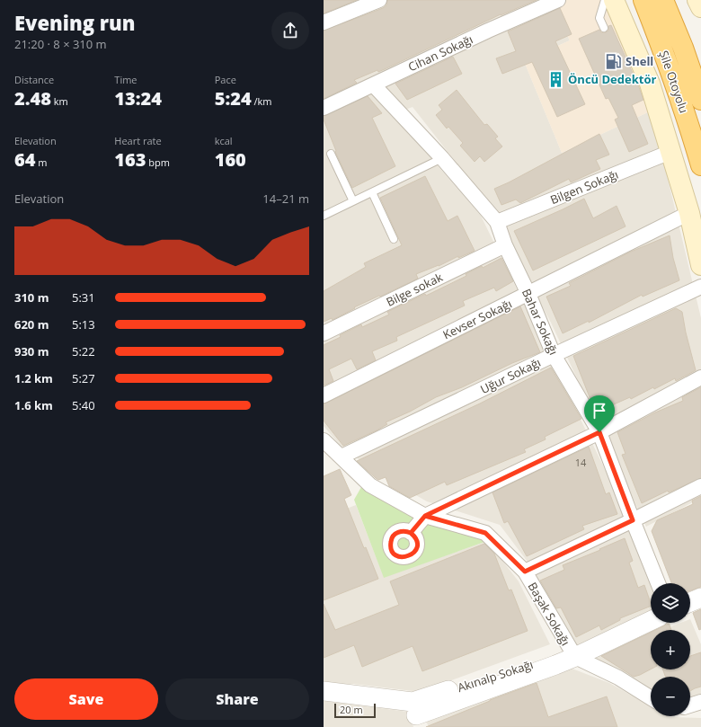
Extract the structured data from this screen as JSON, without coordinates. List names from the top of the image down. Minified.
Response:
{"streets":{"highway":["Şile Otoyolu"],"street":["Cihan Sokağı","Bilgen Sokağı","Bilge sokak","Kevser Sokağı","Bahar Sokağı","Uğur Sokağı","Başak Sokağı","Akınalp Sokağı"]},"crossings":[["Cihan Sokağı","Bahar Sokağı"],["Bilgen Sokağı","Bahar Sokağı"],["Bilge sokak","Bahar Sokağı"],["Kevser Sokağı","Bahar Sokağı"],["Bahar Sokağı","Uğur Sokağı"],["Uğur Sokağı","Başak Sokağı"],["Başak Sokağı","Akınalp Sokağı"]],"places":{"fuel station":["Shell"],"building":["Öncü Dedektör"]},"house_numbers":["14"],"scale_bar":"20 m","page":{"heading":["Evening run","21:20 · 8 × 310 m"],"stats":[["Distance","2.48 km"],["Time","13:24"],["Pace","5:24 /km"],["Elevation","64 m"],["Heart rate","163 bpm"],["kcal","160"]],"chart":["Elevation","14–21 m"],"list":[{"name":"310 m","note":"5:31"},{"name":"620 m","note":"5:13"},{"name":"930 m","note":"5:22"},{"name":"1.2 km","note":"5:27"},{"name":"1.6 km","note":"5:40"}],"map_buttons":["+","−"],"buttons":["Save","Share"],"scale":"20 m"}}
